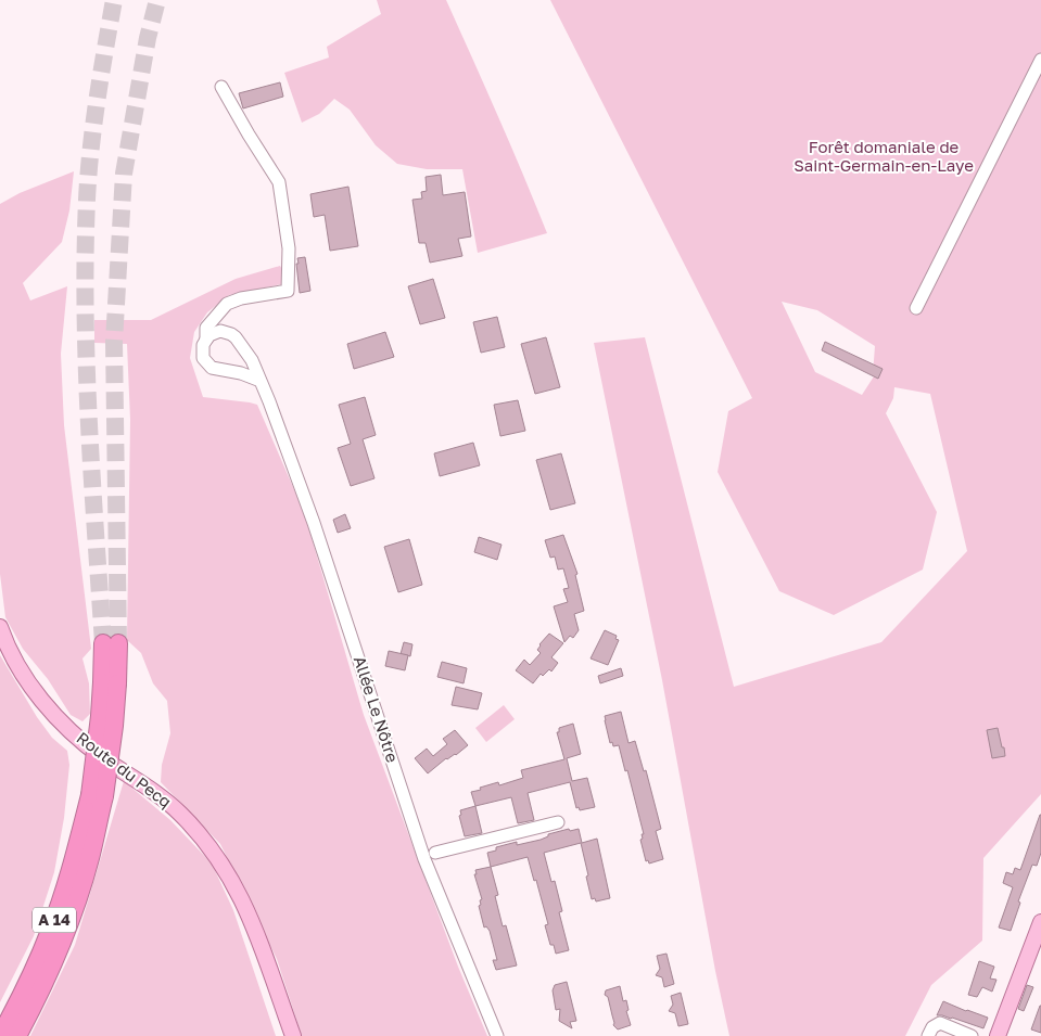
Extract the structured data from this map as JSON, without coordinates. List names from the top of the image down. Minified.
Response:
{"streets":{"highway":["A 14"],"main road":["Route du Pecq"],"street":["Allée Le Nôtre"]},"parks":["Forêt domaniale de Saint-Germain-en-Laye"]}
